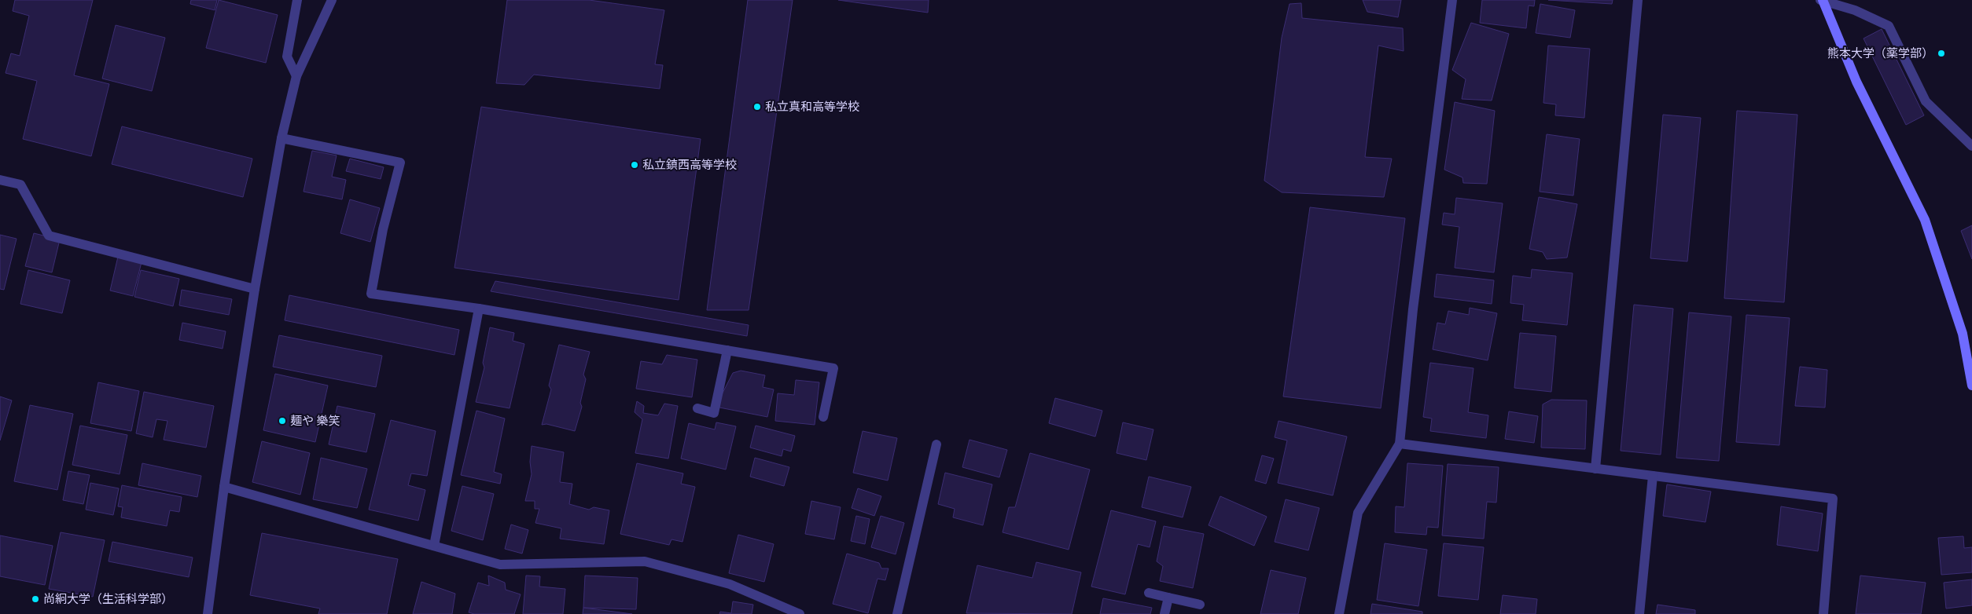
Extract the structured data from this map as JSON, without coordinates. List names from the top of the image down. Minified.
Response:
{"places":["熊本大学（薬学部）","私立真和高等学校","私立鎮西高等学校","麺や 樂笑","尚絅大学（生活科学部）"]}
